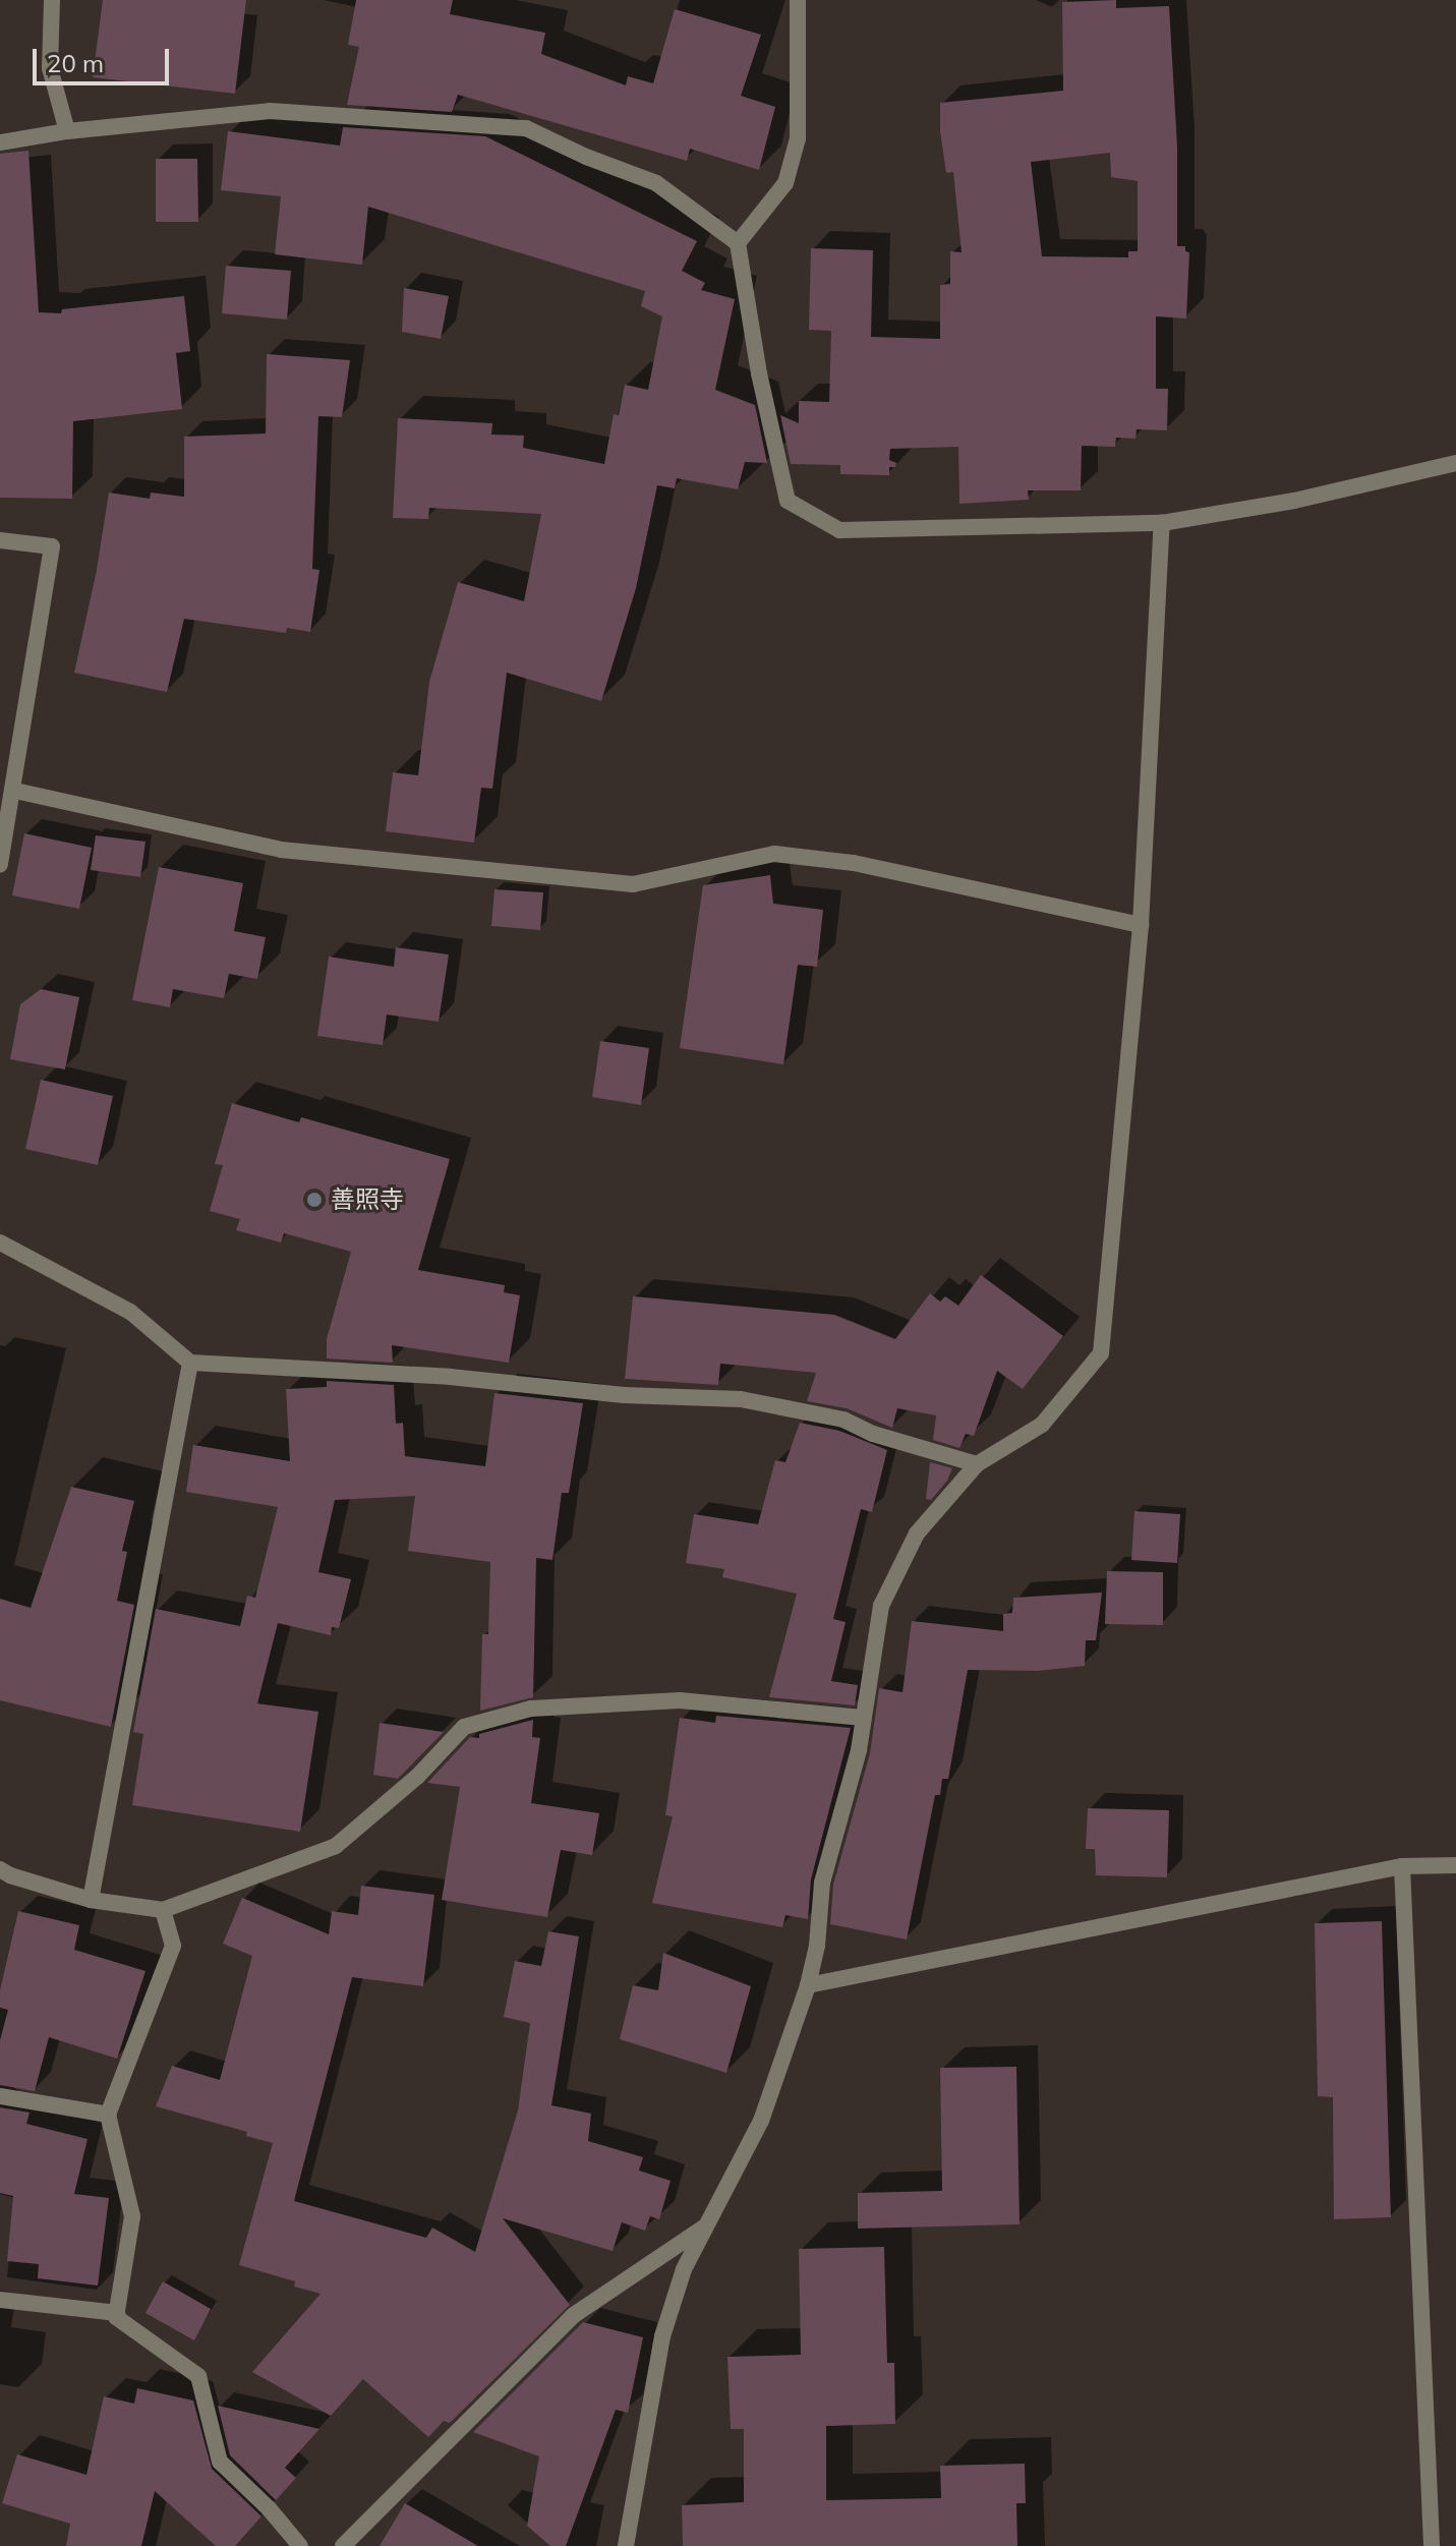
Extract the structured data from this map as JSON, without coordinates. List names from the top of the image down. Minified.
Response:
{"places":["善照寺"],"scale_bar":"20 m"}
